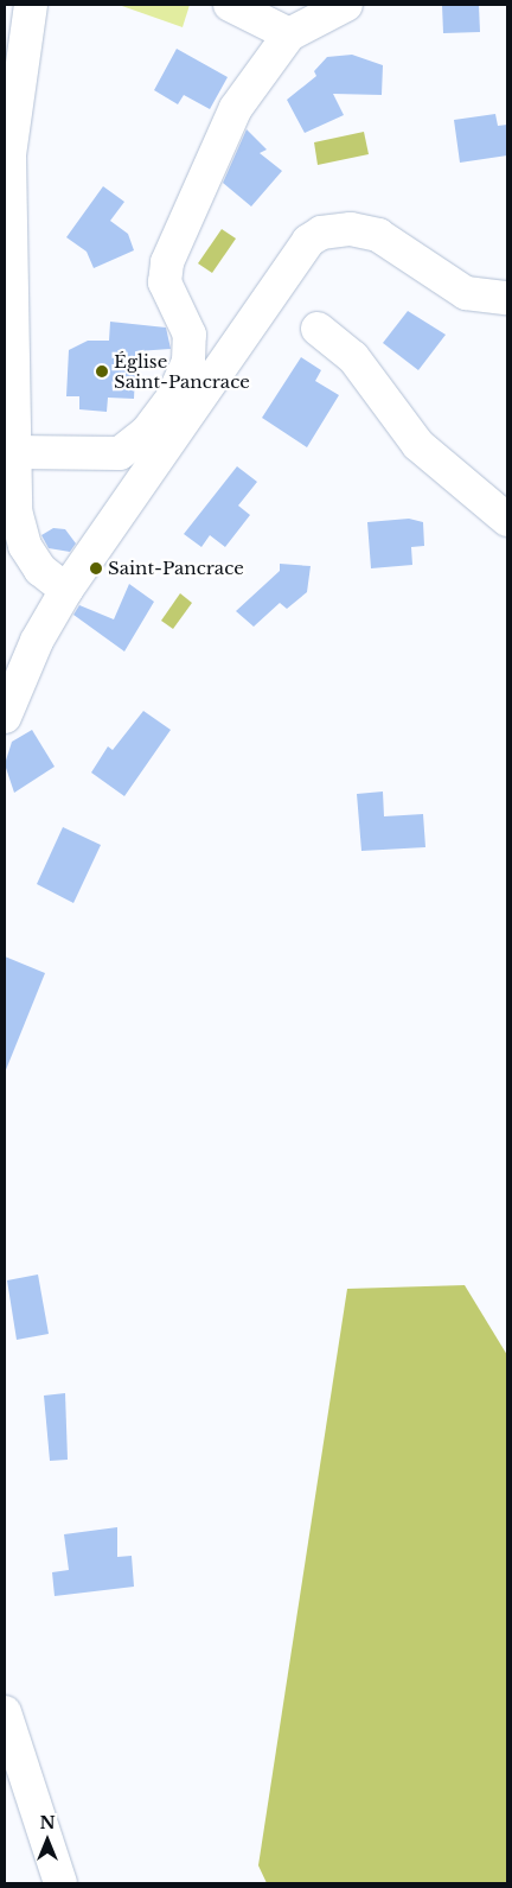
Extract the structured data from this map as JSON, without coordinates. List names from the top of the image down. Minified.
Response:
{"places":["Église Saint-Pancrace","Saint-Pancrace"],"north":"top"}
